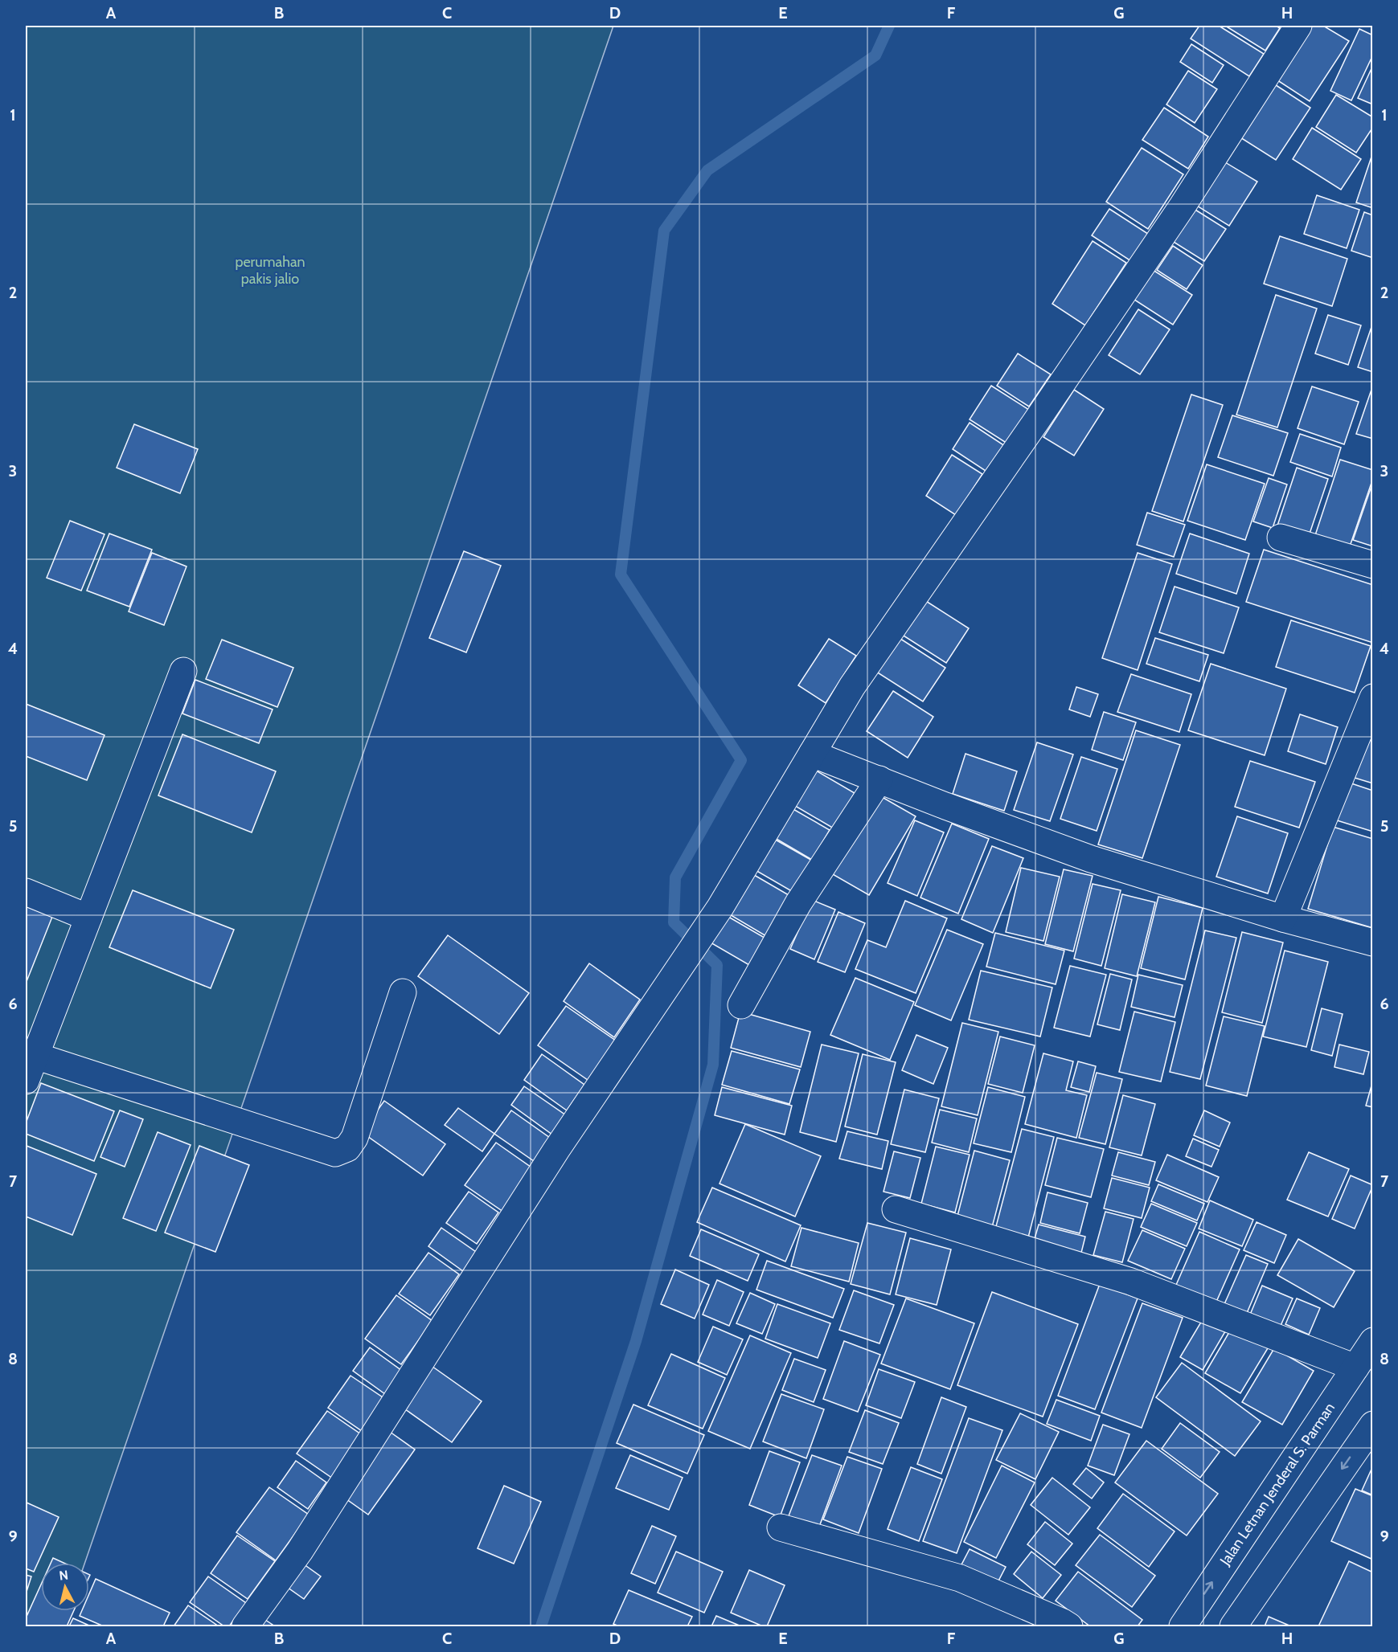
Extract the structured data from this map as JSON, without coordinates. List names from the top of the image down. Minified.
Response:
{"streets":{"main road":["Jalan Letnan Jenderal S. Parman"]},"parks":["perumahan pakis jalio"],"north":"top","grid":{"columns":["A","B","C","D","E","F","G","H"],"rows":["1","2","3","4","5","6","7","8","9"]}}
